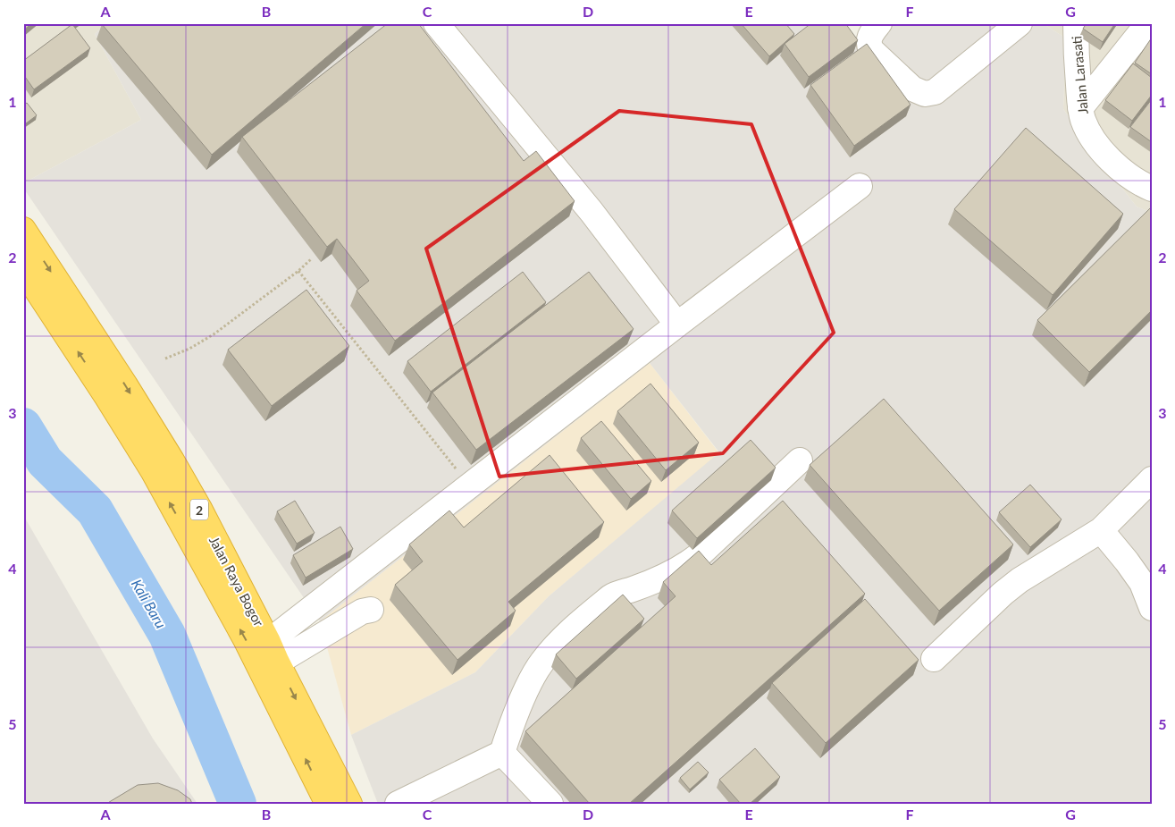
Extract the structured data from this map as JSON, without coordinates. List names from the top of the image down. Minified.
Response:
{"streets":{"highway":["2","Jalan Raya Bogor"],"street":["Jalan Larasati"]},"water":["Kali Baru"],"grid":{"columns":["A","B","C","D","E","F","G"],"rows":["1","2","3","4","5"]}}
